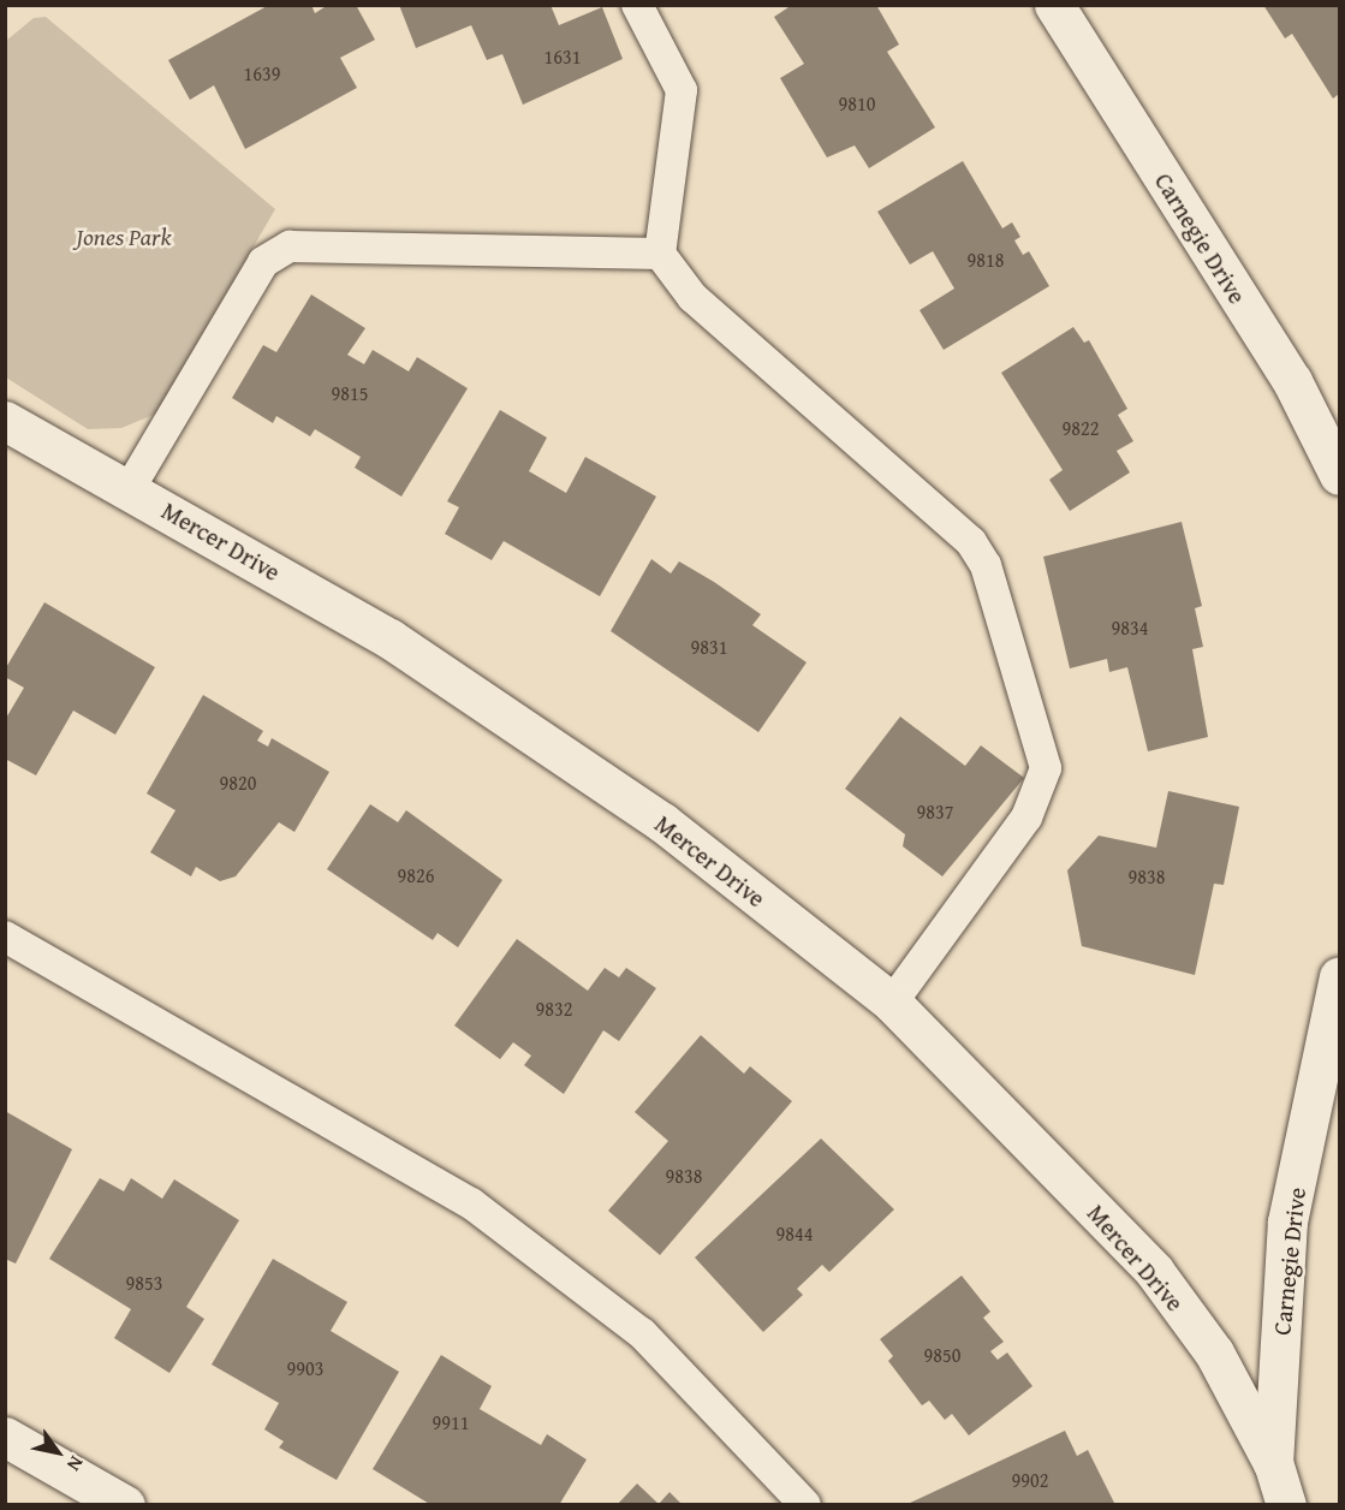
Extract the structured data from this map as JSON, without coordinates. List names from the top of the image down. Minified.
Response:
{"streets":{"street":["Carnegie Drive","Mercer Drive"]},"crossings":[["Carnegie Drive","Mercer Drive"]],"parks":["Jones Park"],"house_numbers":["1631","1639","9810","9818","9815","9822","9834","9831","9820","9837","9826","9838","9832","9838","9844","9853","9850","9903","9911","9902"],"north":"bottom right"}
